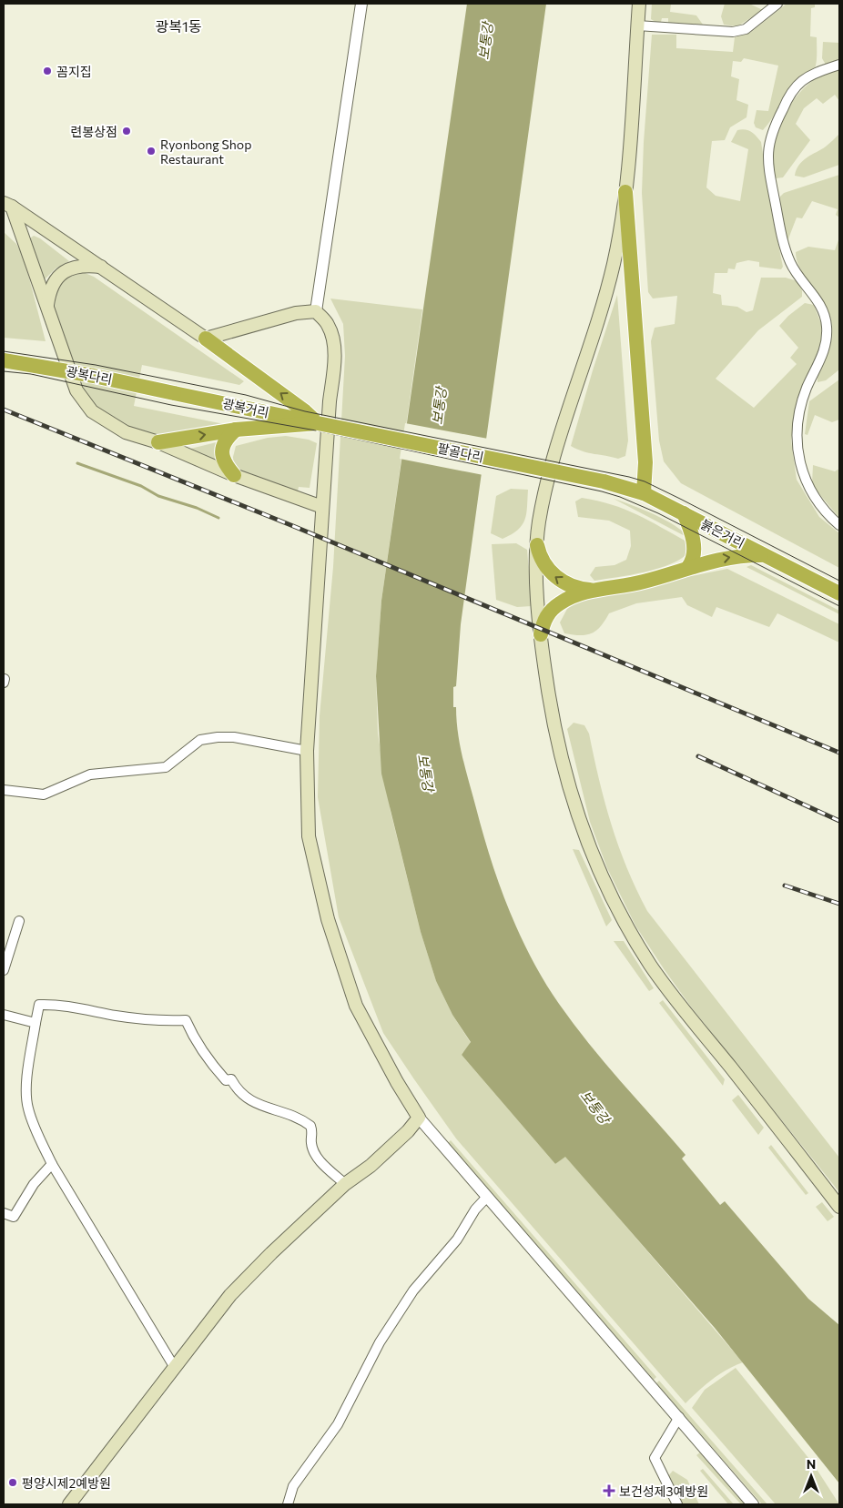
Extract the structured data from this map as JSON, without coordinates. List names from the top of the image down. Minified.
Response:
{"streets":{"highway":["광복다리","광복거리","팔골다리","붉은거리"]},"crossings":[["광복다리","광복거리"],["광복거리","팔골다리"],["팔골다리","붉은거리"]],"districts":["광복1동"],"water":["보통강"],"places":{"other":["꼼지집","련봉상점","Ryonbong Shop Restaurant","평양시제2예방원"],"health":["보건성제3예방원"]},"north":"top"}
